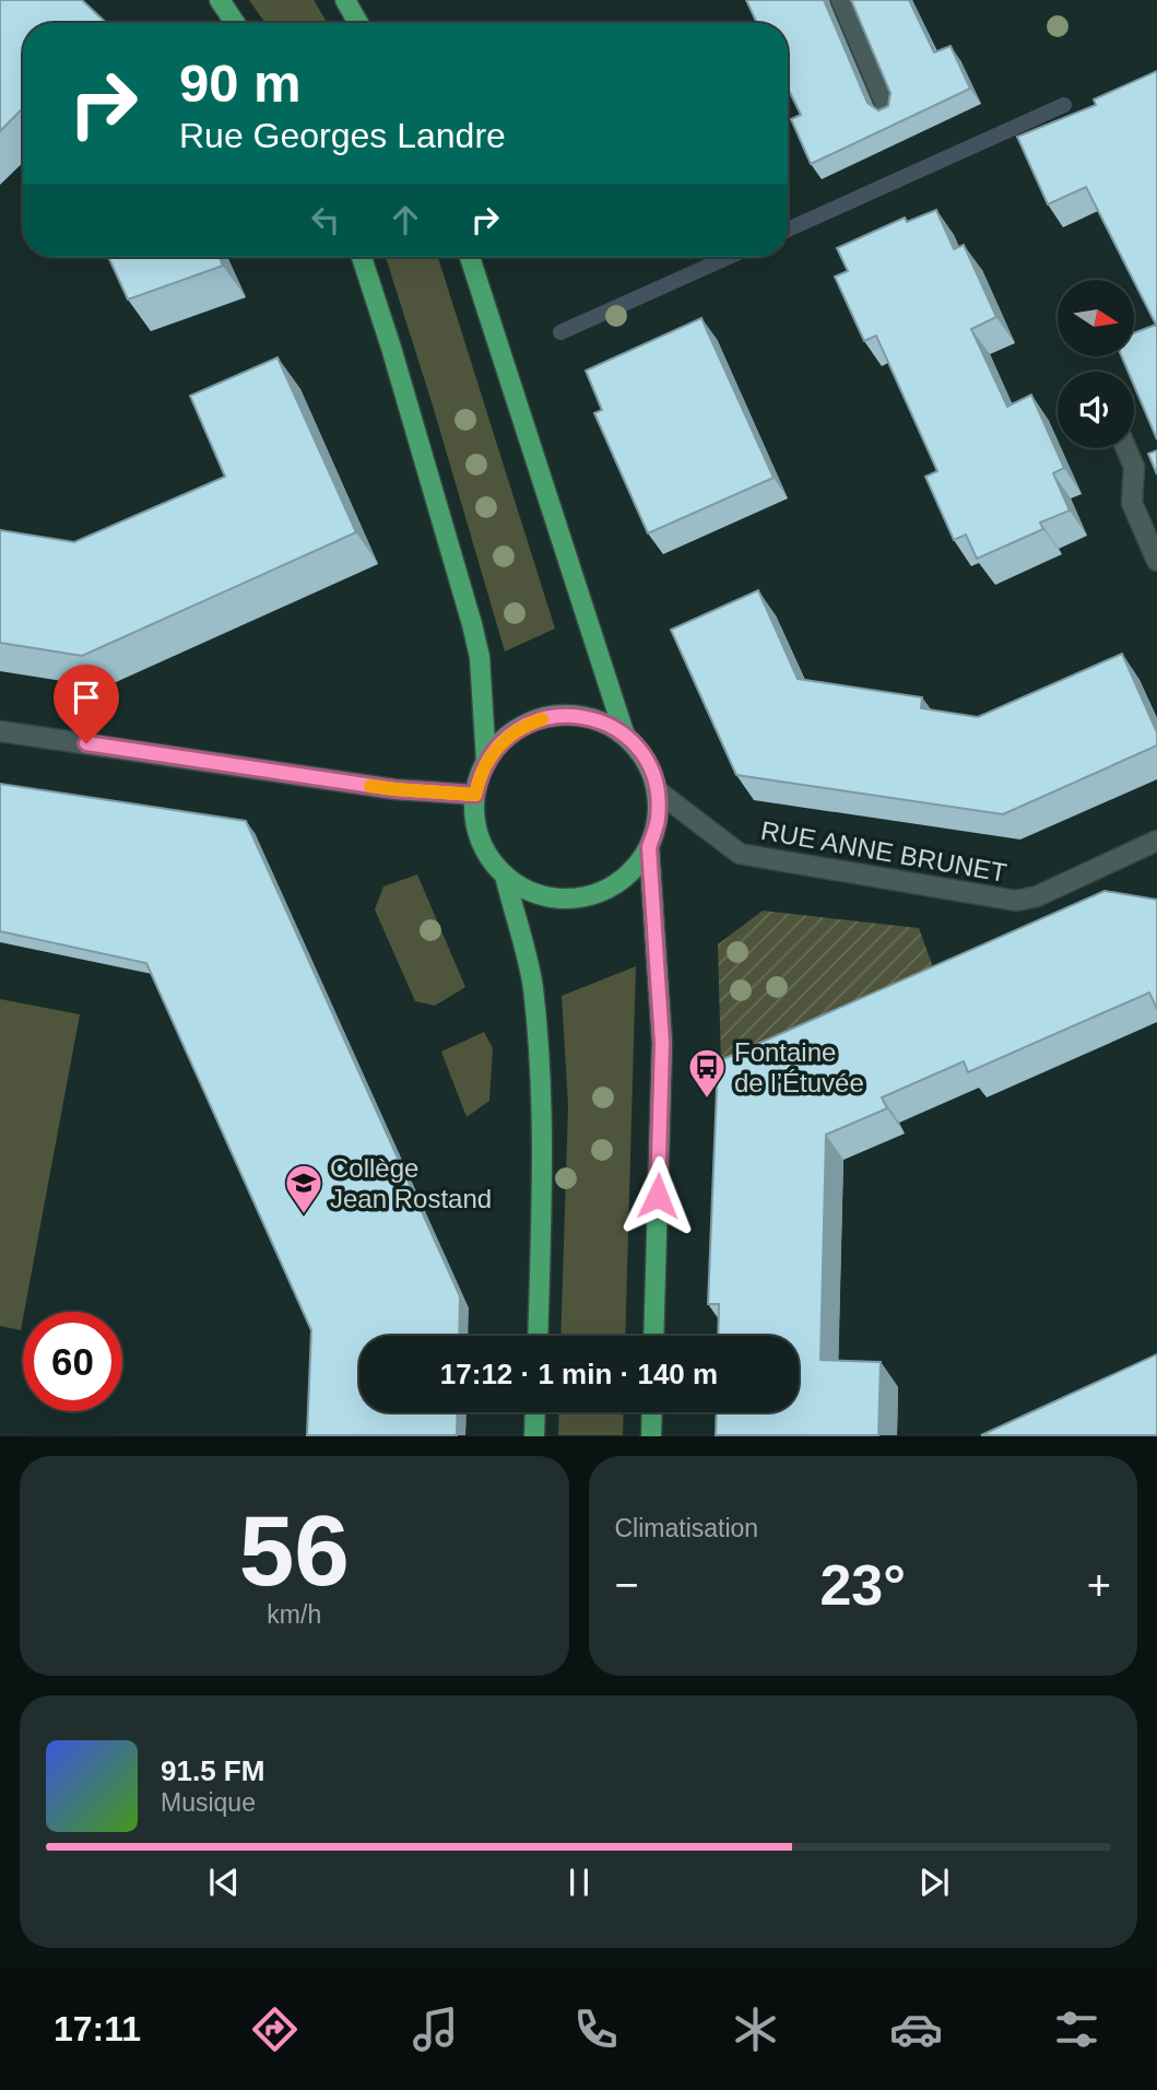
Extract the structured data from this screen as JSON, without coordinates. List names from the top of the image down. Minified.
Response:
{"streets":{"street":["RUE ANNE BRUNET"]},"places":{"bus stop":["Fontaine de l’Étuvée"],"school or university":["Collège Jean Rostand"]},"north":"right","page":{"turn":["90 m","Rue Georges Landre"],"limit":"60","trip":"17:12 · 1 min · 140 m","tile":[["56","km/h"],"Climatisation"],"heat":["−","23°","+"],"song":["91.5 FM","Musique"],"tabs":"17:11"}}
